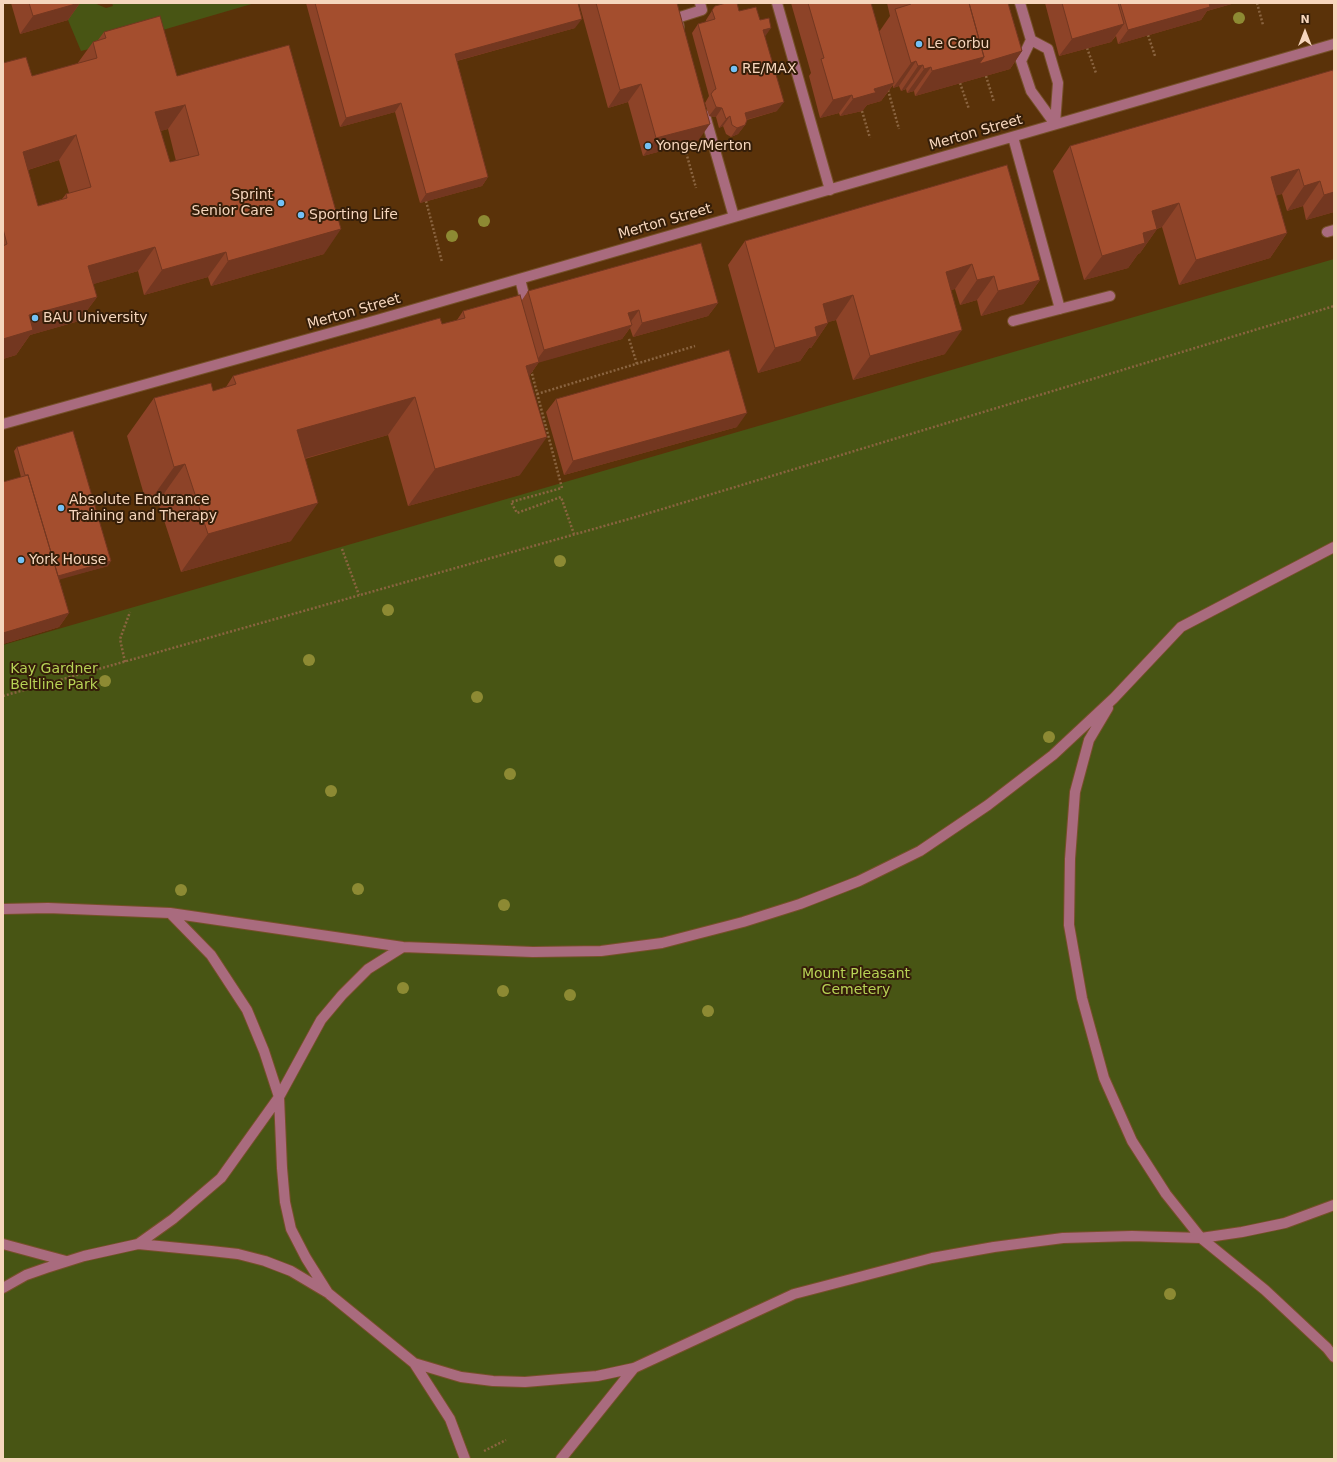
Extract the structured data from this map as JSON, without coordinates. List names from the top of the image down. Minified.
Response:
{"streets":{"street":["Merton Street"]},"parks":["Kay Gardner Beltline Park","Mount Pleasant Cemetery"],"places":["Le Corbu","RE/MAX","Yonge/Merton","Sprint Senior Care","Sporting Life","BAU University","Absolute Endurance Training and Therapy","York House"],"north":"top"}
